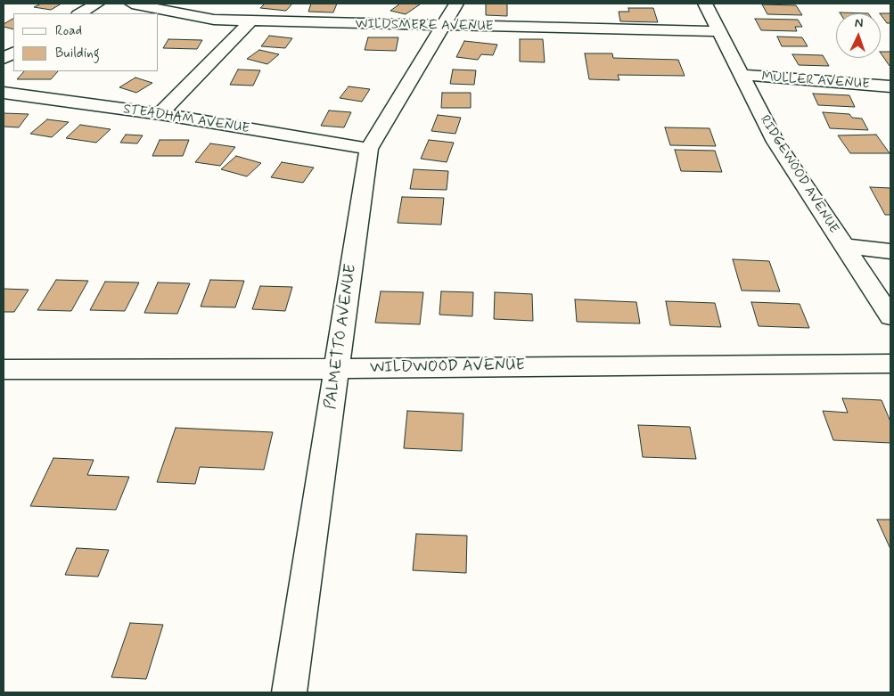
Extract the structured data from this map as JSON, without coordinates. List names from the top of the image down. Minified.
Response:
{"streets":{"street":["WILDSMERE AVENUE","MULLER AVENUE","STEADHAM AVENUE","RIDGEWOOD AVENUE","PALMETTO AVENUE","WILDWOOD AVENUE"]},"crossings":[["WILDSMERE AVENUE","RIDGEWOOD AVENUE"],["WILDSMERE AVENUE","PALMETTO AVENUE"],["MULLER AVENUE","RIDGEWOOD AVENUE"],["STEADHAM AVENUE","PALMETTO AVENUE"],["PALMETTO AVENUE","WILDWOOD AVENUE"]],"legend":["Road","Building"],"north":"top"}
